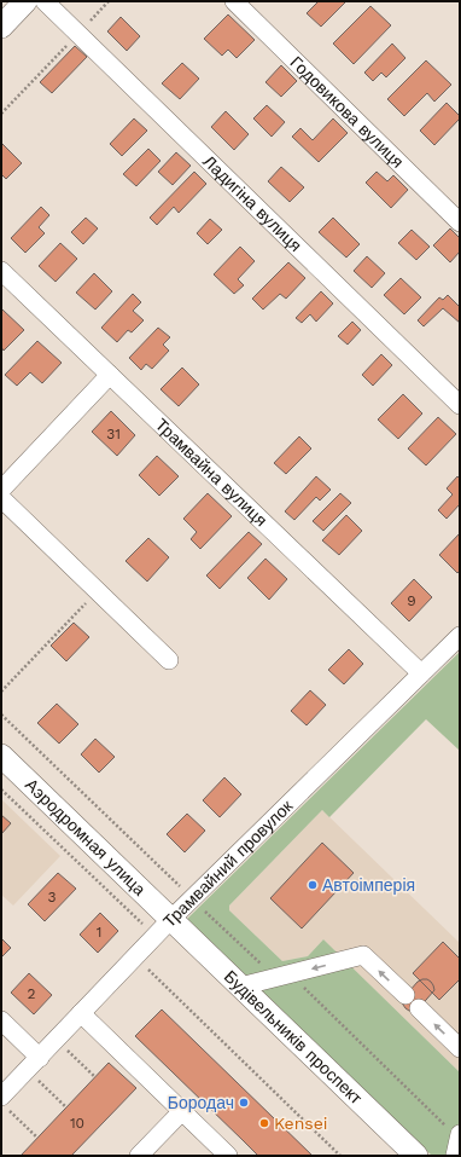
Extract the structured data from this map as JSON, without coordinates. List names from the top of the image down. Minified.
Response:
{"streets":{"main road":["Аэродромная улица","Будівельників проспект"],"street":["Годовикова вулиця","Ладигіна вулиця","Трамвайна вулиця","Трамвайний провулок"]},"crossings":[["Трамвайна вулиця","Трамвайний провулок"],["Аэродромная улица","Трамвайний провулок"],["Аэродромная улица","Будівельників проспект"],["Трамвайний провулок","Будівельників проспект"]],"places":["Автоімперія","Бородач","Kensei"],"house_numbers":["31","9","3","1","2","10"]}
